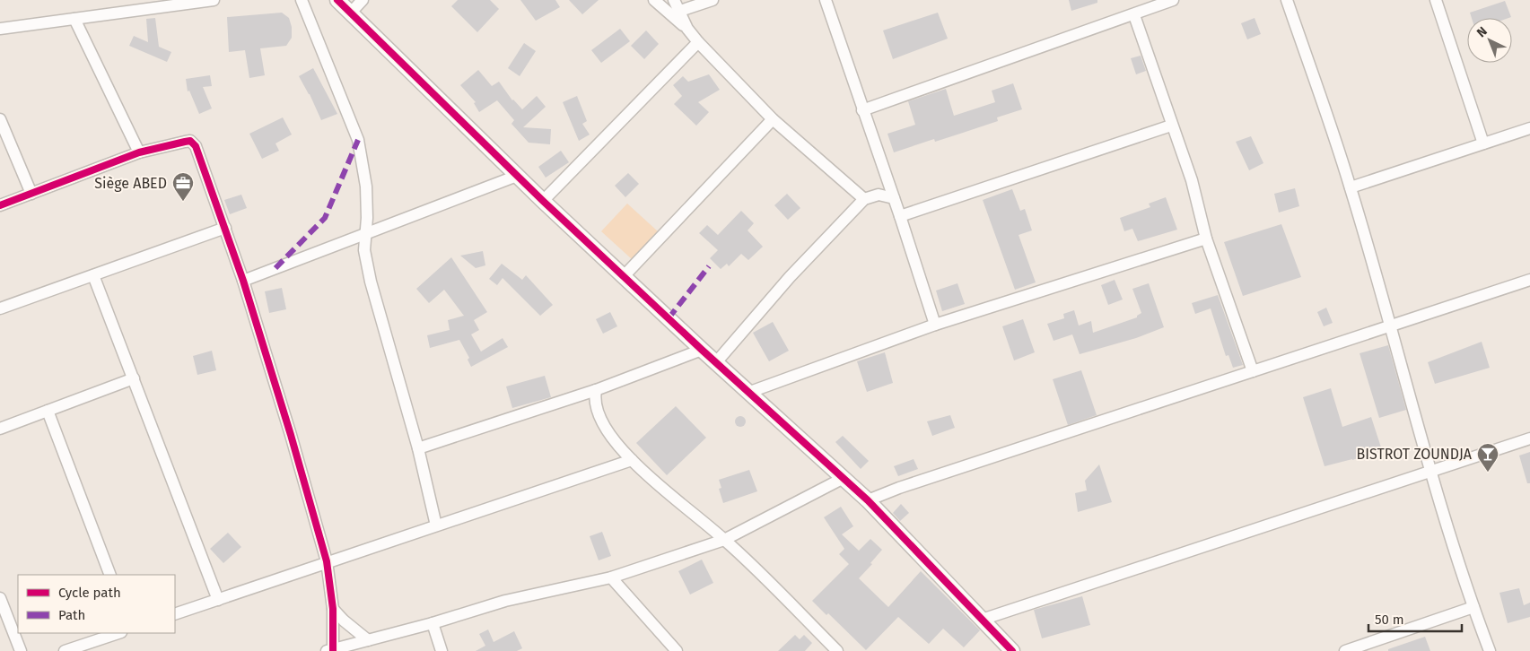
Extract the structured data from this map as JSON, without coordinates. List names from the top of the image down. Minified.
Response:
{"places":{"office":["Siège ABED"],"bar":["BISTROT ZOUNDJA"]},"legend":["Cycle path","Path"],"scale_bar":"50 m","north":"top left"}
